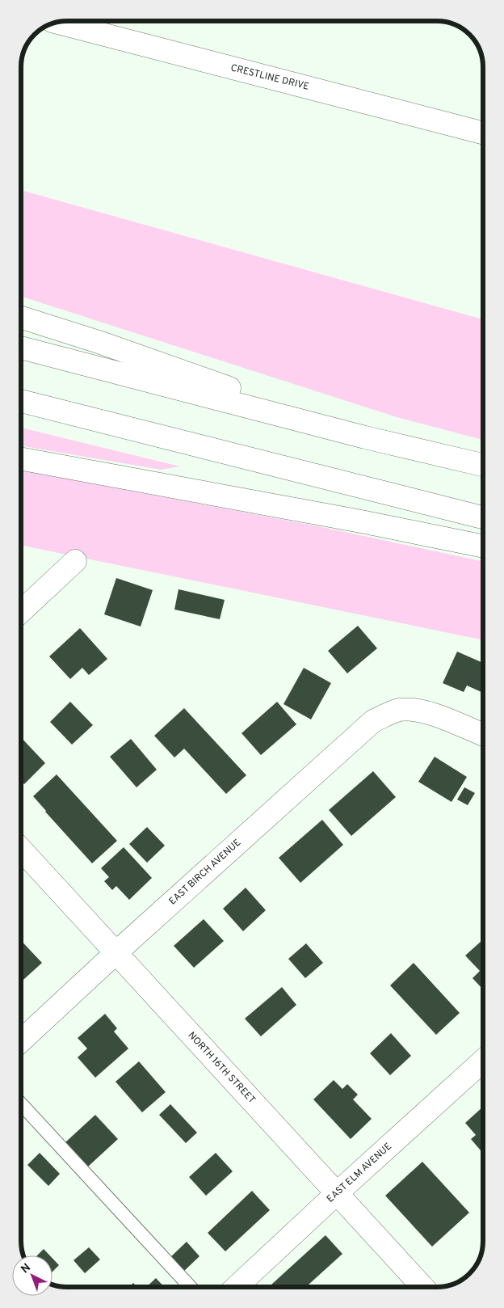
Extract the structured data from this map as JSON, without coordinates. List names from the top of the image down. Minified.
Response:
{"streets":{"main road":["CRESTLINE DRIVE","EAST BIRCH AVENUE","NORTH 16TH STREET","EAST ELM AVENUE"]},"crossings":[["EAST BIRCH AVENUE","NORTH 16TH STREET"],["NORTH 16TH STREET","EAST ELM AVENUE"]],"north":"top left"}
